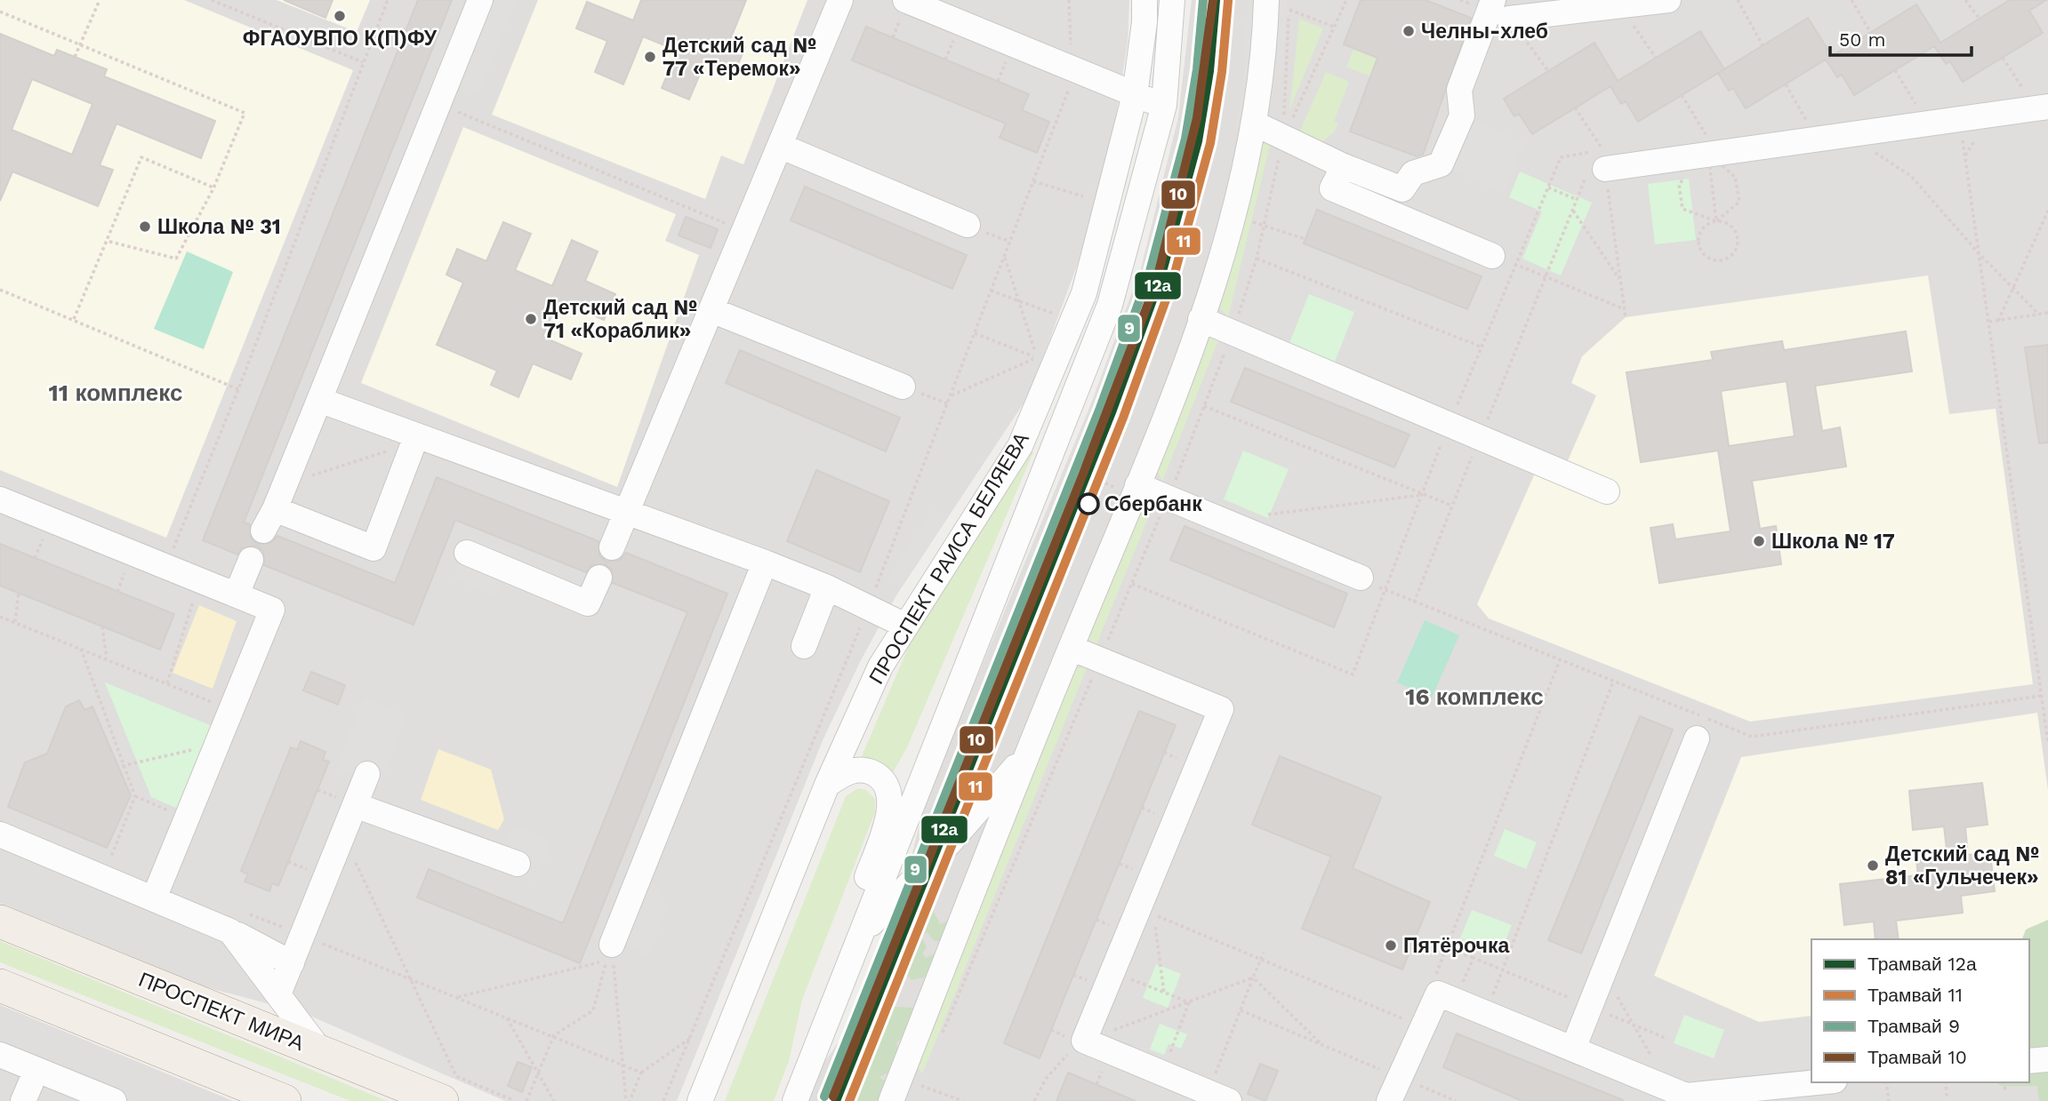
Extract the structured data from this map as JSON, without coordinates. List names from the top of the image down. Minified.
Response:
{"streets":{"main road":["ПРОСПЕКТ МИРА"],"street":["ПРОСПЕКТ РАИСА БЕЛЯЕВА"]},"districts":["11 комплекс","16 комплекс"],"places":["ФГАОУВПО К(П)ФУ","Челны-хлеб","Детский сад № 77 «Теремок»","Школа № 31","Детский сад № 71 «Кораблик»","Сбербанк","Школа № 17","Детский сад № 81 «Гульчечек»","Пятёрочка"],"lines":["tram line 12а","tram line 9","tram line 10","tram line 11"],"legend":["Трамвай 12а","Трамвай 11","Трамвай 9","Трамвай 10"],"scale_bar":"50 m"}
